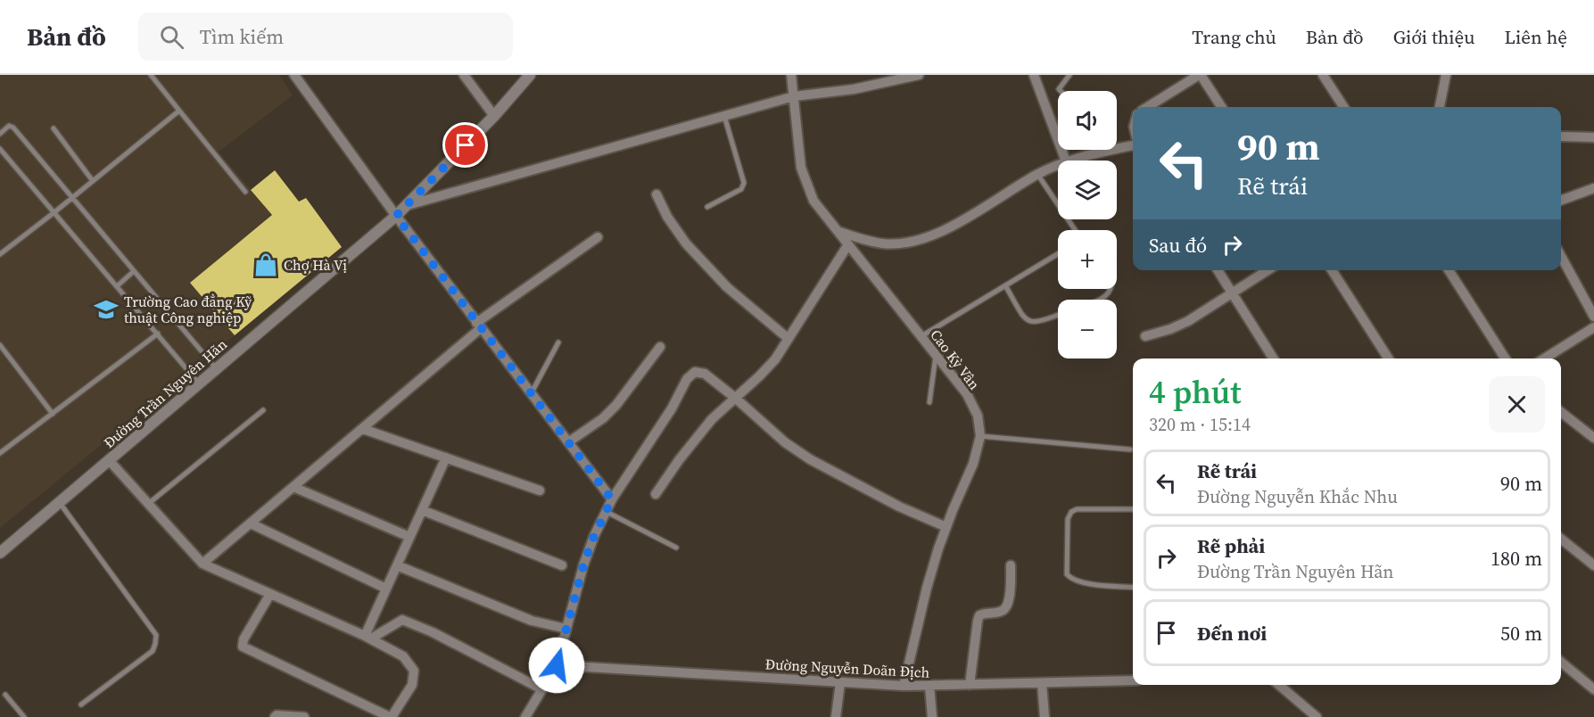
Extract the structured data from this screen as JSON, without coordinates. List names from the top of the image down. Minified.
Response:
{"streets":{"street":["Cao Kỳ Vân","Đường Trần Nguyên Hãn","Đường Nguyễn Doãn Địch"]},"crossings":[["Cao Kỳ Vân","Đường Nguyễn Doãn Địch"]],"places":{"shop":["Chợ Hà Vị"],"school or university":["Trường Cao đẳng Kỹ thuật Công nghiệp"]},"page":{"header":"Bản đồ","search":"Tìm kiếm","nav":["Trang chủ","Bản đồ","Giới thiệu","Liên hệ"],"map_buttons":["+","−"],"turn":["90 m","Rẽ trái"],"then":"Sau đó","heading":["4 phút","320 m · 15:14"],"list":[{"name":"Rẽ trái","note":"Đường Nguyễn Khắc Nhu","value":"90 m"},{"name":"Rẽ phải","note":"Đường Trần Nguyên Hãn","value":"180 m"},{"name":"Đến nơi","value":"50 m"}]}}
